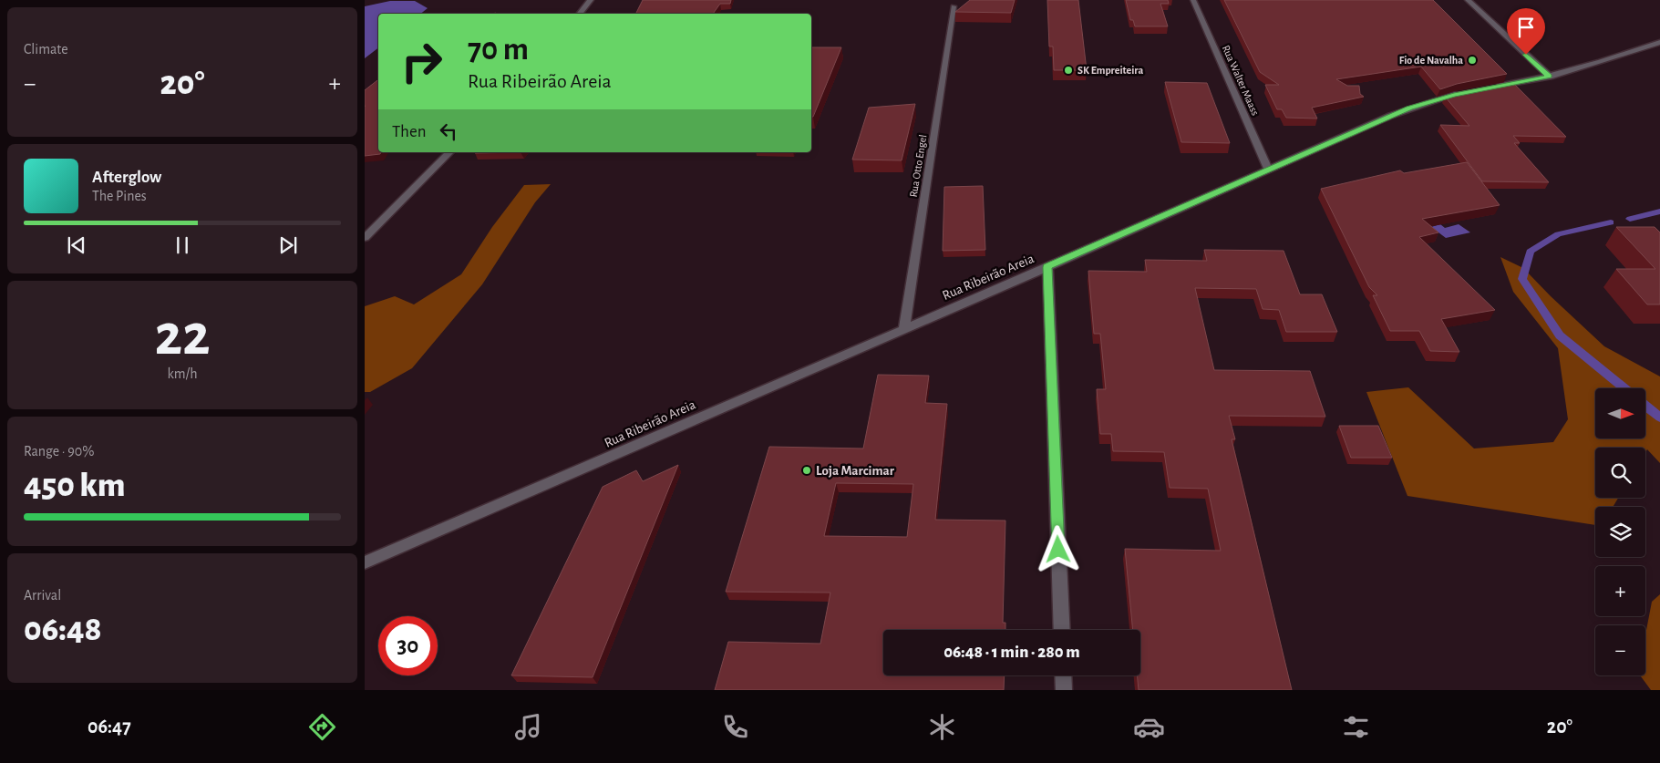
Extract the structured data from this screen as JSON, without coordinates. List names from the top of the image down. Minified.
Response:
{"streets":{"street":["Rua Walter Maass","Rua Otto Engel","Rua Ribeirão Areia"]},"crossings":[["Rua Walter Maass","Rua Ribeirão Areia"],["Rua Otto Engel","Rua Ribeirão Areia"]],"places":["Fio de Navalha","SK Empreiteira","Loja Marcimar"],"north":"right","page":{"tile":["Climate",["22","km/h"],["Range · 90%","450 km"],["Arrival","06:48"]],"turn":["70 m","Rua Ribeirão Areia"],"heat":["−","20°","+"],"then":"Then","song":["Afterglow","The Pines"],"map_buttons":["+","−"],"limit":"30","trip":"06:48 · 1 min · 280 m","tabs":["06:47","20°"]}}
